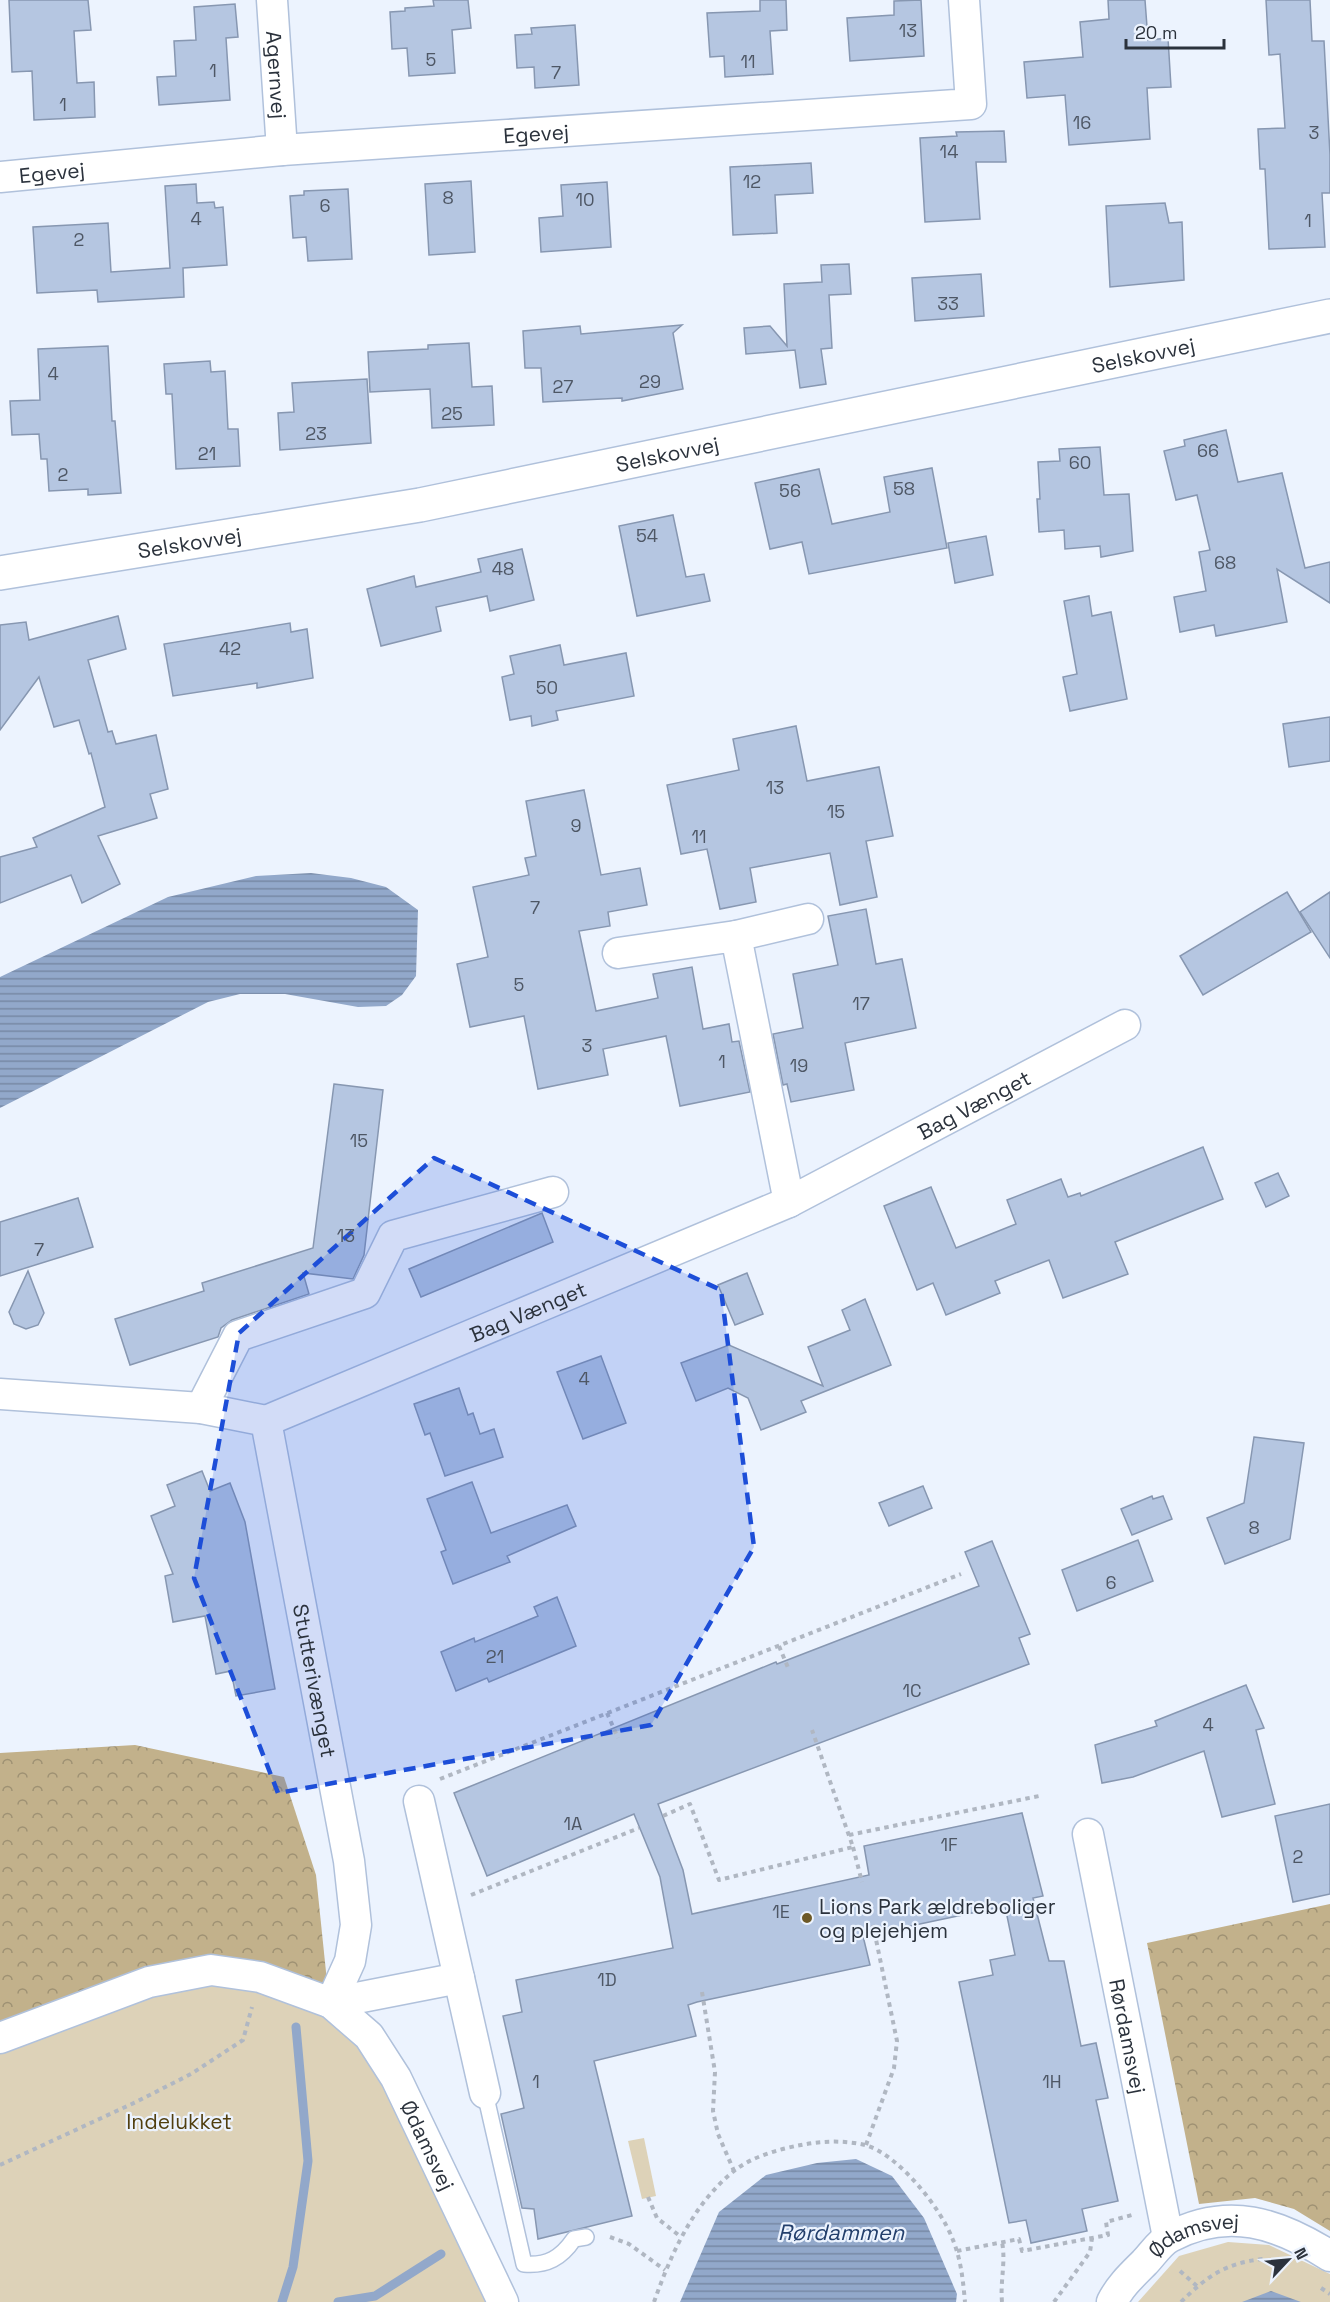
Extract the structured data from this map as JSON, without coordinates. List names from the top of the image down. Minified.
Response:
{"streets":{"street":["Agernvej","Egevej","Selskovvej","Bag Vænget","Stutterivænget","Rørdamsvej","Ødamsvej"]},"crossings":[["Agernvej","Egevej"],["Bag Vænget","Stutterivænget"],["Stutterivænget","Ødamsvej"],["Rørdamsvej","Ødamsvej"]],"water":["Rørdammen"],"parks":["Indelukket"],"places":["Lions Park ældreboliger og plejehjem"],"house_numbers":["13","5","11","1","7","1","16","3","14","12","8","10","6","4","1","2","33","4","29","27","25","23","66","21","60","2","58","56","54","68","48","42","50","13","15","9","11","7","5","17","3","1","19","15","13","7","4","8","6","21","1C","4","1A","1F","2","1E","1D","1","1H"],"scale_bar":"20 m","north":"top right"}
